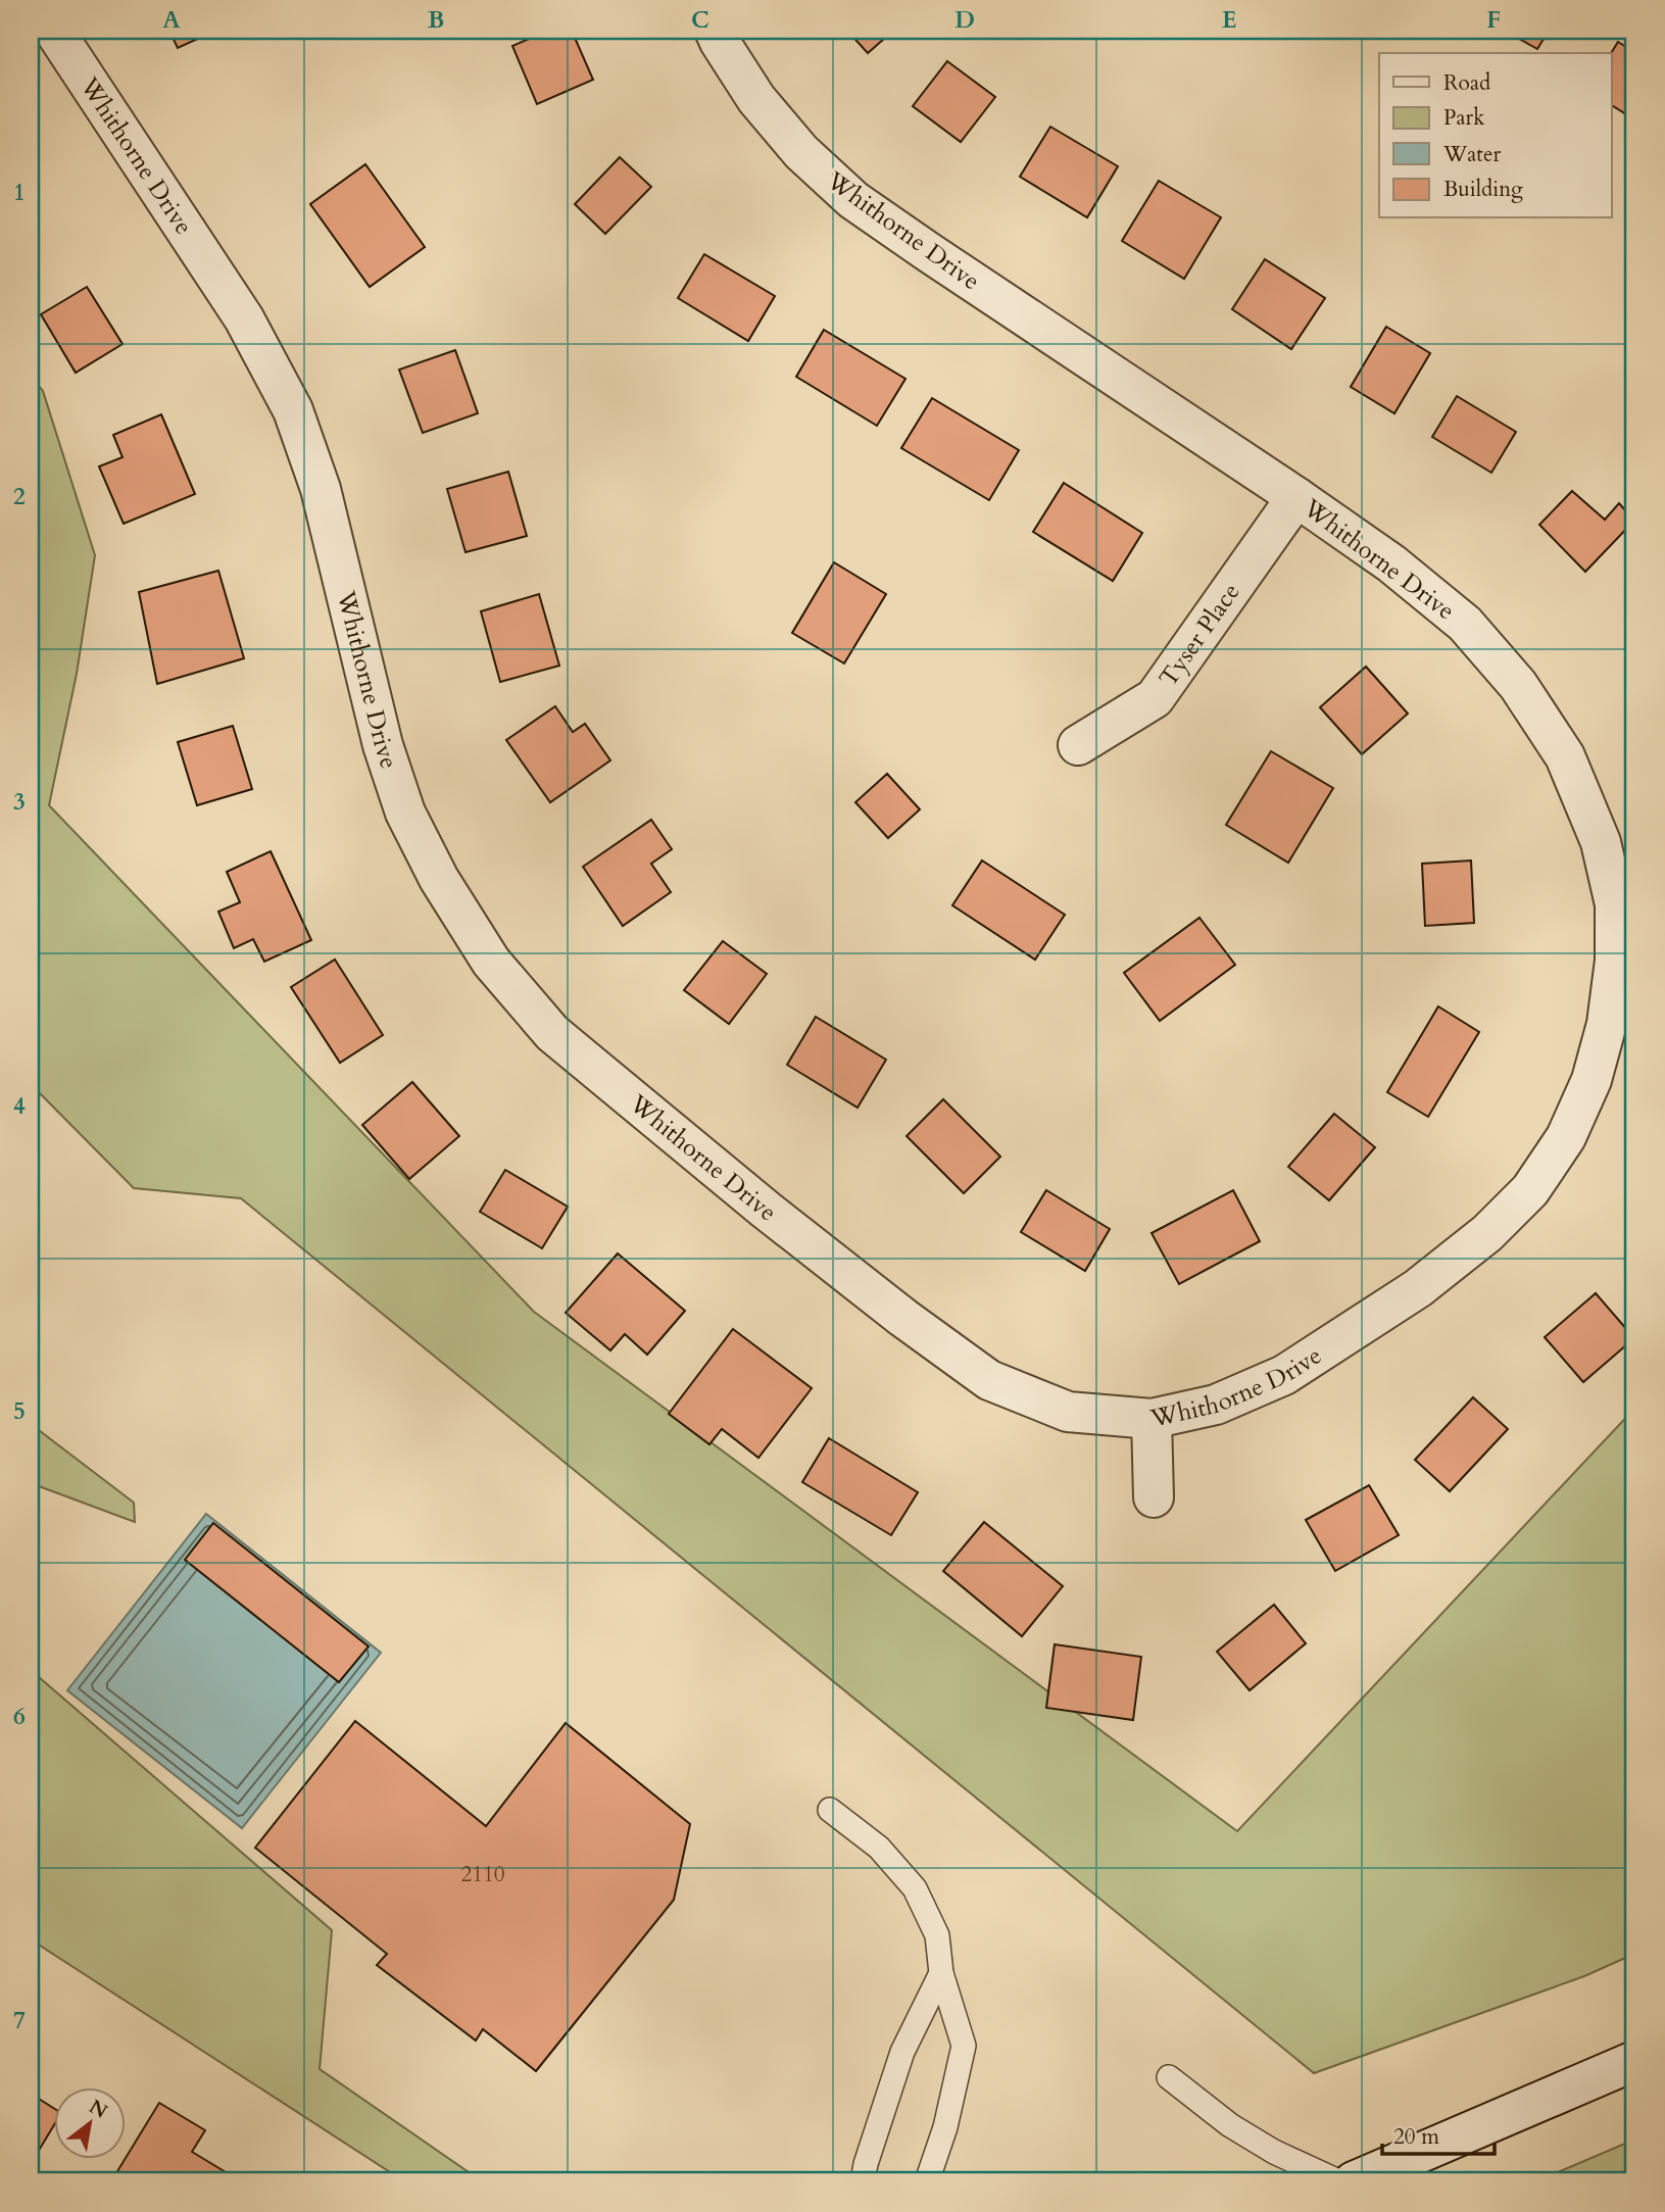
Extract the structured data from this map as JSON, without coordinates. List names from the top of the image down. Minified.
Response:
{"streets":{"street":["Whithorne Drive","Tyser Place"]},"crossings":[["Whithorne Drive","Tyser Place"]],"house_numbers":["2110"],"legend":["Road","Park","Water","Building"],"scale_bar":"20 m","north":"top right","grid":{"columns":["A","B","C","D","E","F"],"rows":["1","2","3","4","5","6","7"]}}
